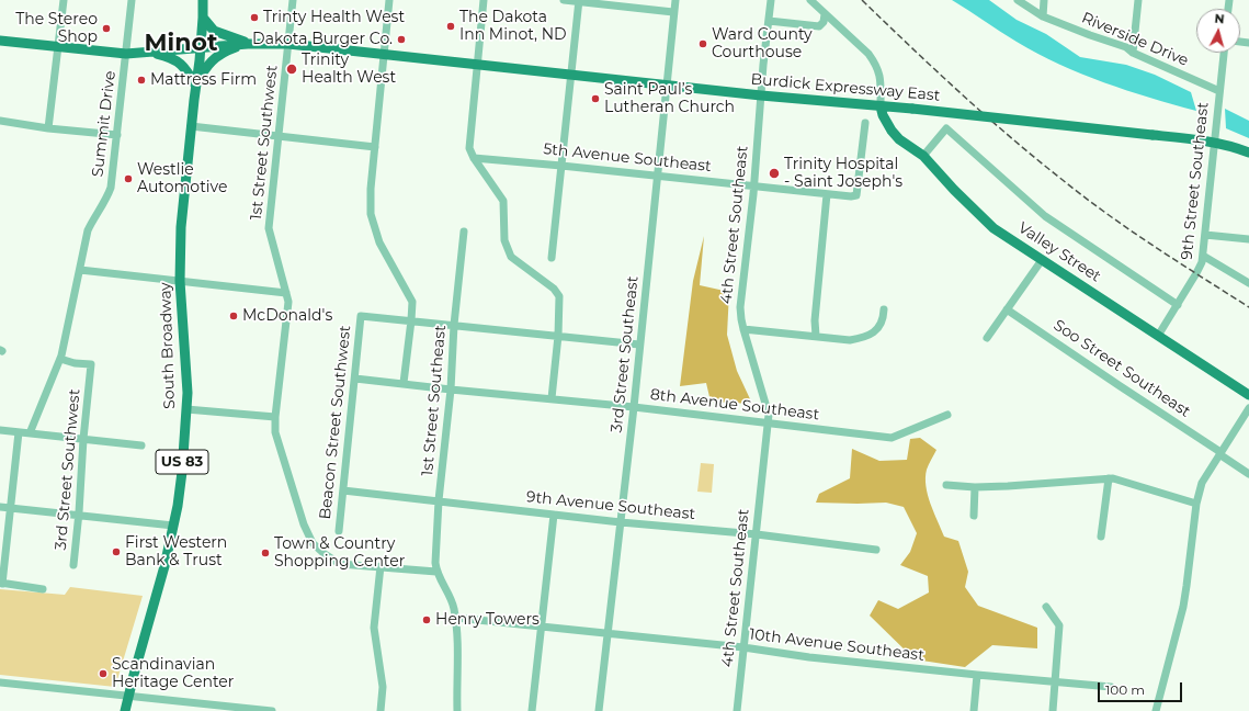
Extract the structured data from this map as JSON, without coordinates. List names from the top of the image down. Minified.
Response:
{"streets":{"main road":["Burdick Expressway East","Valley Street","South Broadway","US 83"],"street":["Riverside Drive","Summit Drive","1st Street Southwest","5th Avenue Southeast","9th Street Southeast","4th Street Southeast","3rd Street Southeast","Soo Street Southeast","1st Street Southeast","8th Avenue Southeast","Beacon Street Southwest","3rd Street Southwest","9th Avenue Southeast","10th Avenue Southeast"]},"crossings":[["Riverside Drive","9th Street Southeast"],["Burdick Expressway East","1st Street Southwest"],["Burdick Expressway East","9th Street Southeast"],["Burdick Expressway East","4th Street Southeast"],["Burdick Expressway East","Valley Street"],["Burdick Expressway East","3rd Street Southeast"],["Summit Drive","3rd Street Southwest"],["1st Street Southwest","1st Street Southeast"],["5th Avenue Southeast","4th Street Southeast"],["5th Avenue Southeast","3rd Street Southeast"],["9th Street Southeast","Valley Street"],["4th Street Southeast","8th Avenue Southeast"],["4th Street Southeast","9th Avenue Southeast"],["4th Street Southeast","10th Avenue Southeast"],["3rd Street Southeast","8th Avenue Southeast"],["3rd Street Southeast","9th Avenue Southeast"],["3rd Street Southeast","10th Avenue Southeast"],["1st Street Southeast","8th Avenue Southeast"],["1st Street Southeast","9th Avenue Southeast"],["8th Avenue Southeast","Beacon Street Southwest"],["Beacon Street Southwest","9th Avenue Southeast"]],"districts":["Minot"],"places":["Trinty Health West","The Dakota Inn Minot, ND","The Stereo Shop","Dakota Burger Co.","Ward County Courthouse","Trinity Health West","Mattress Firm","Saint Paul’s Lutheran Church","Trinity Hospital - Saint Joseph's","Westlie Automotive","McDonald's","First Western Bank & Trust","Town & Country Shopping Center","Henry Towers","Scandinavian Heritage Center"],"scale_bar":"100 m","north":"top"}
